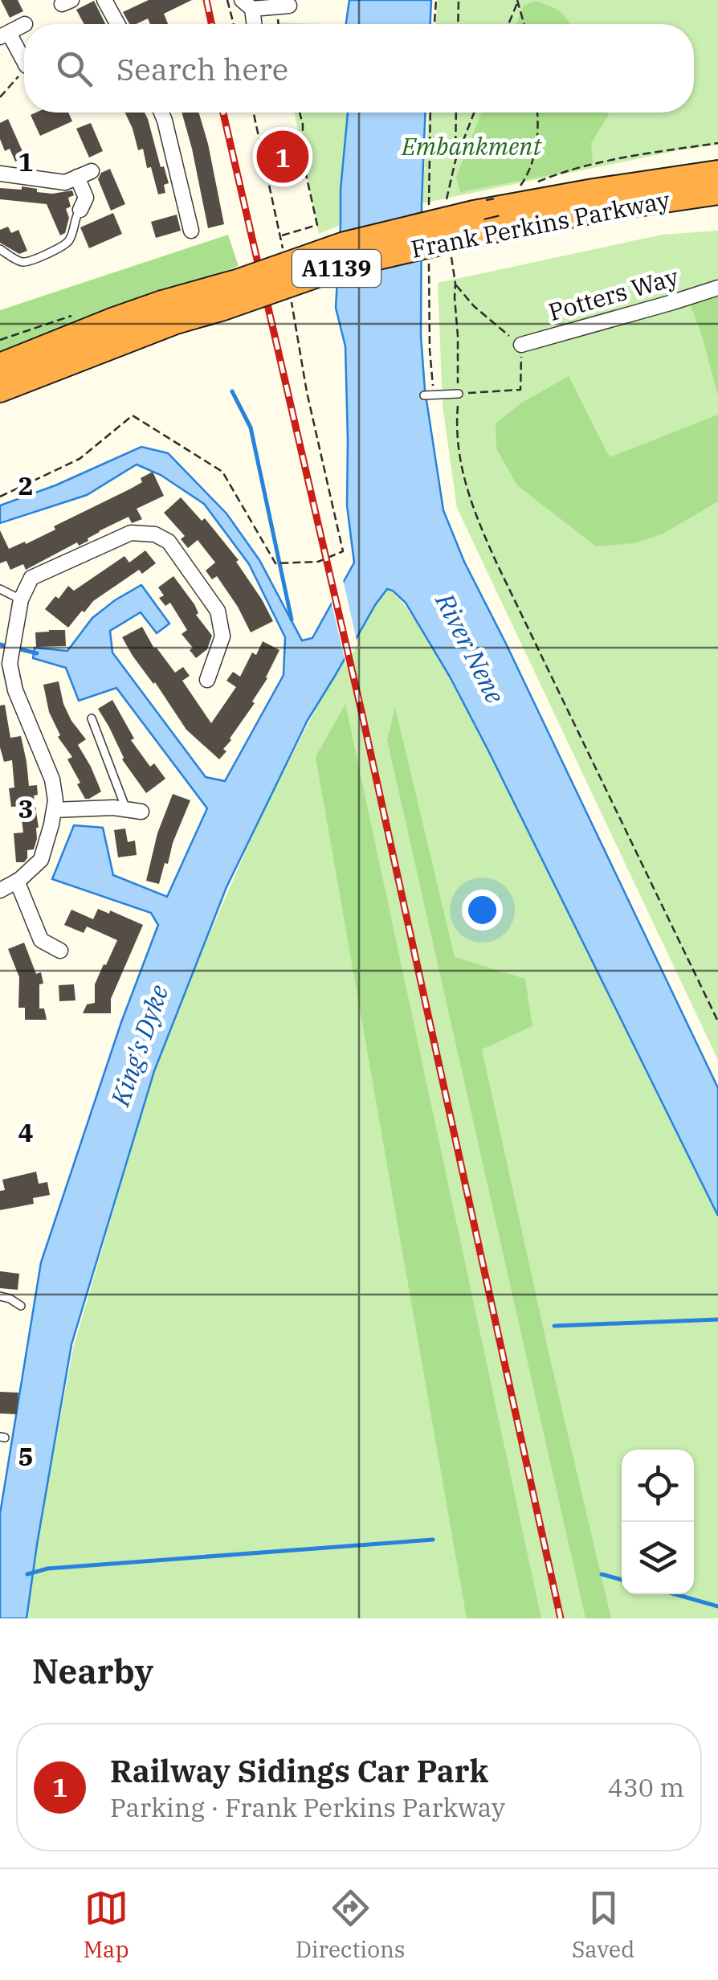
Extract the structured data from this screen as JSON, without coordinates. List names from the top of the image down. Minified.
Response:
{"streets":{"highway":["Frank Perkins Parkway","A1139"],"street":["Potters Way"]},"water":["River Nene","King's Dyke"],"parks":["Embankment"],"page":{"search":"Search here","pins":"1","heading":"Nearby","list":[{"mark":"1","name":"Railway Sidings Car Park","note":"Parking · Frank Perkins Parkway","value":"430 m"}],"nav":["Map","Directions","Saved"]},"grid":{"rows":["1","2","3","4","5"]}}
